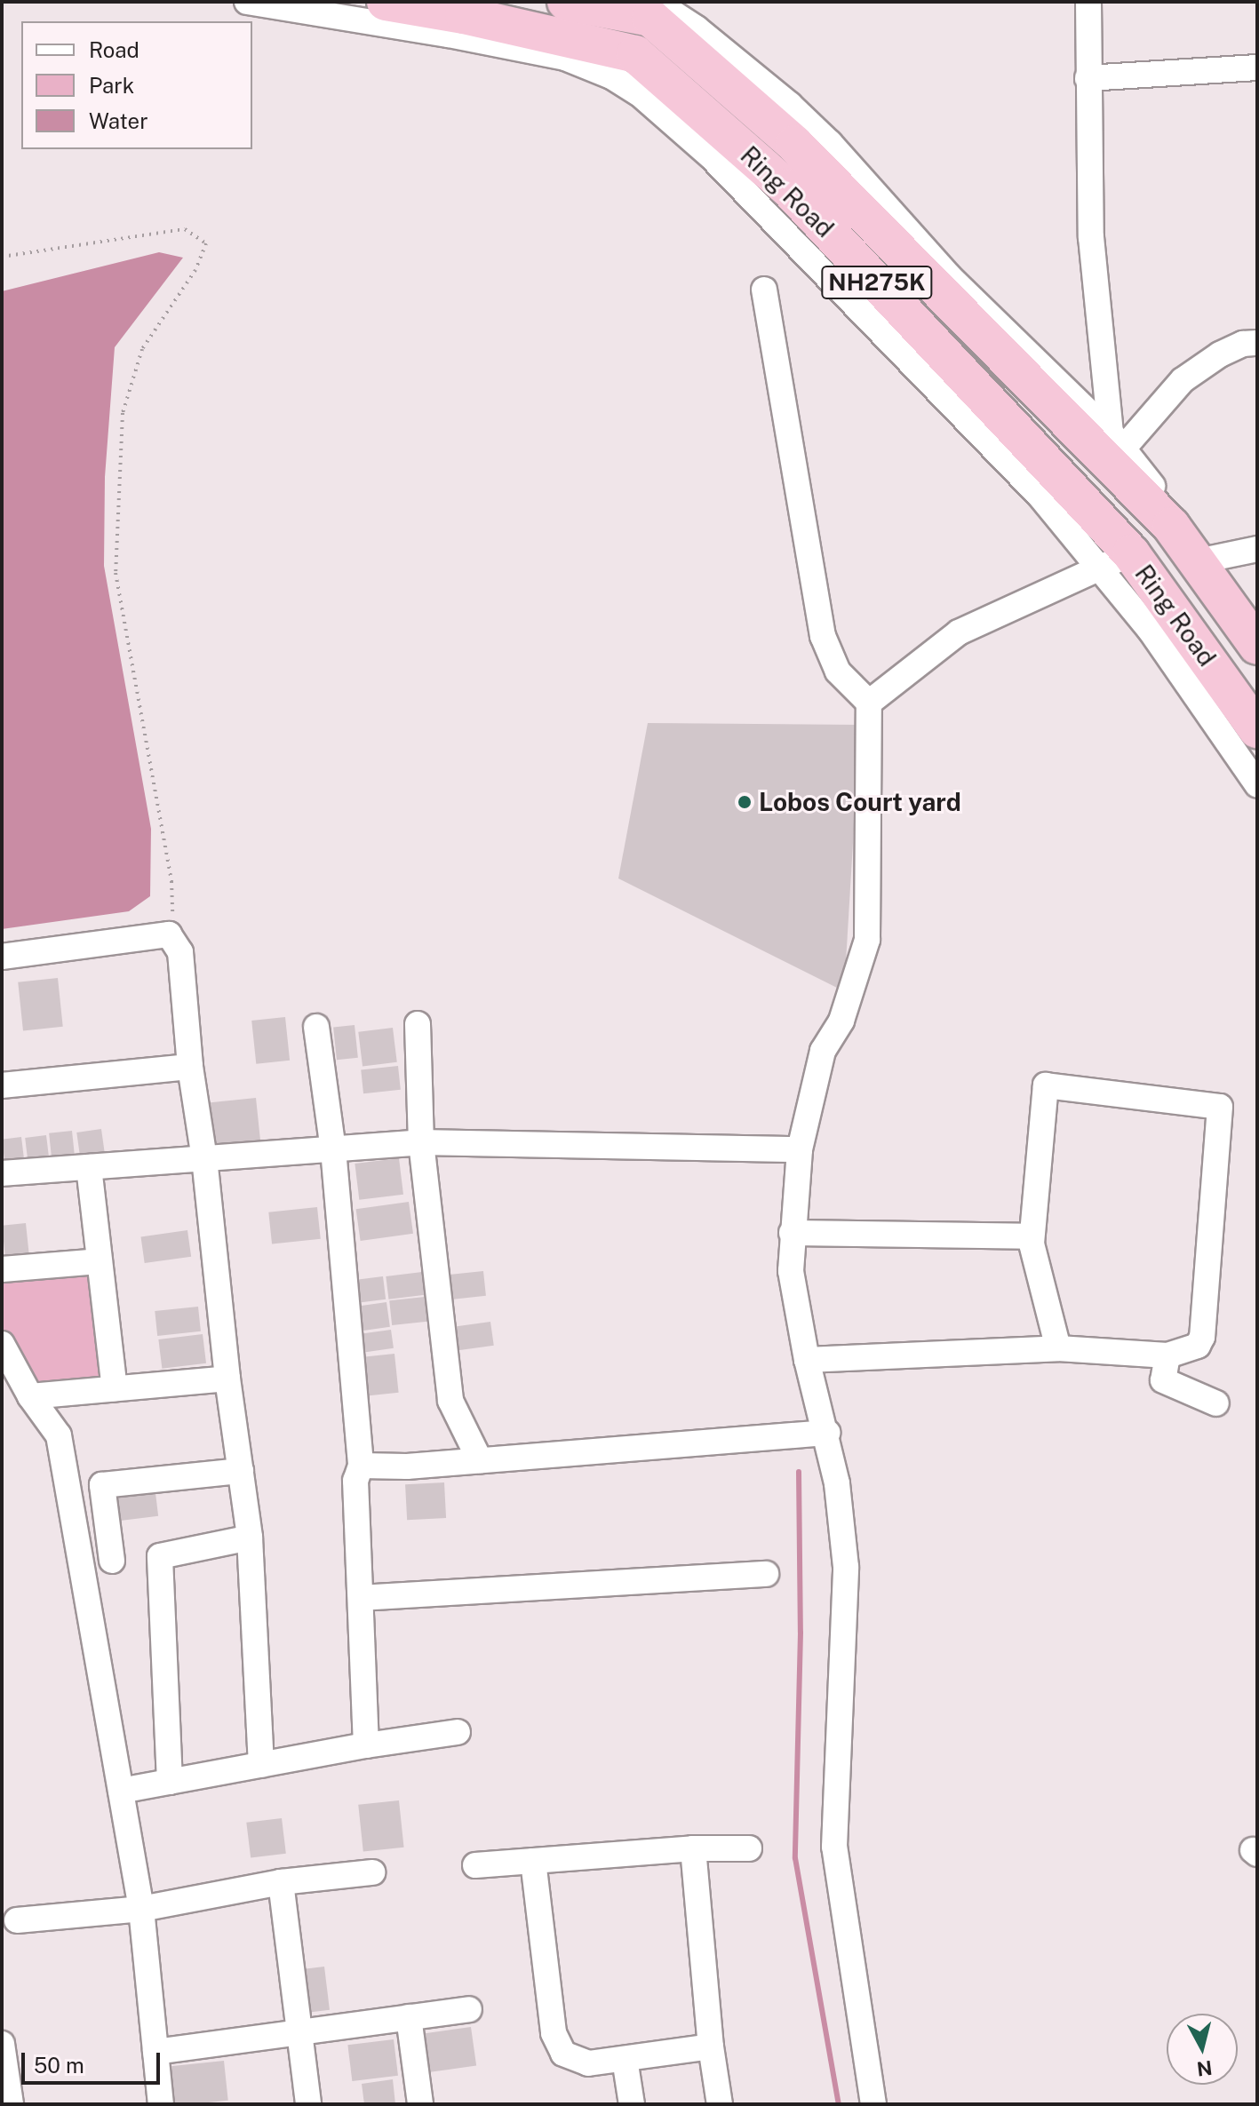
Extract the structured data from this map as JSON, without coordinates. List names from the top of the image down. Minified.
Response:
{"streets":{"highway":["Ring Road","NH275K"]},"places":["Lobos Court yard"],"legend":["Road","Park","Water"],"scale_bar":"50 m","north":"bottom"}
